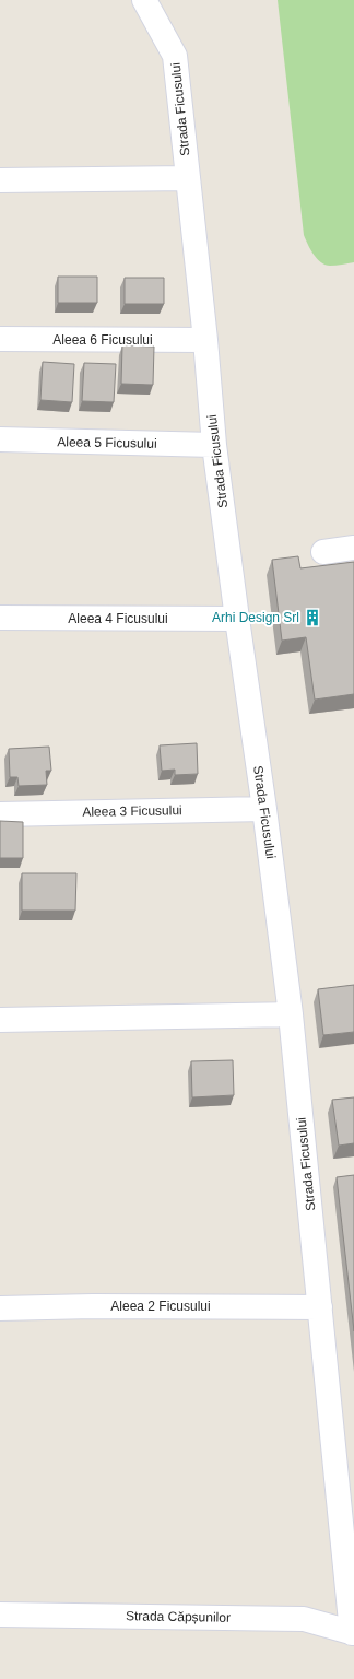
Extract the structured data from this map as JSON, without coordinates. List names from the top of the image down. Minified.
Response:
{"streets":{"street":["Strada Ficusului","Aleea 6 Ficusului","Aleea 5 Ficusului","Aleea 4 Ficusului","Aleea 3 Ficusului","Aleea 2 Ficusului","Strada Căpșunilor"]},"crossings":[["Strada Ficusului","Aleea 6 Ficusului"],["Strada Ficusului","Aleea 5 Ficusului"],["Strada Ficusului","Aleea 4 Ficusului"],["Strada Ficusului","Aleea 3 Ficusului"],["Strada Ficusului","Aleea 2 Ficusului"],["Strada Ficusului","Strada Căpșunilor"]],"places":{"building":["Arhi Design Srl"]}}
